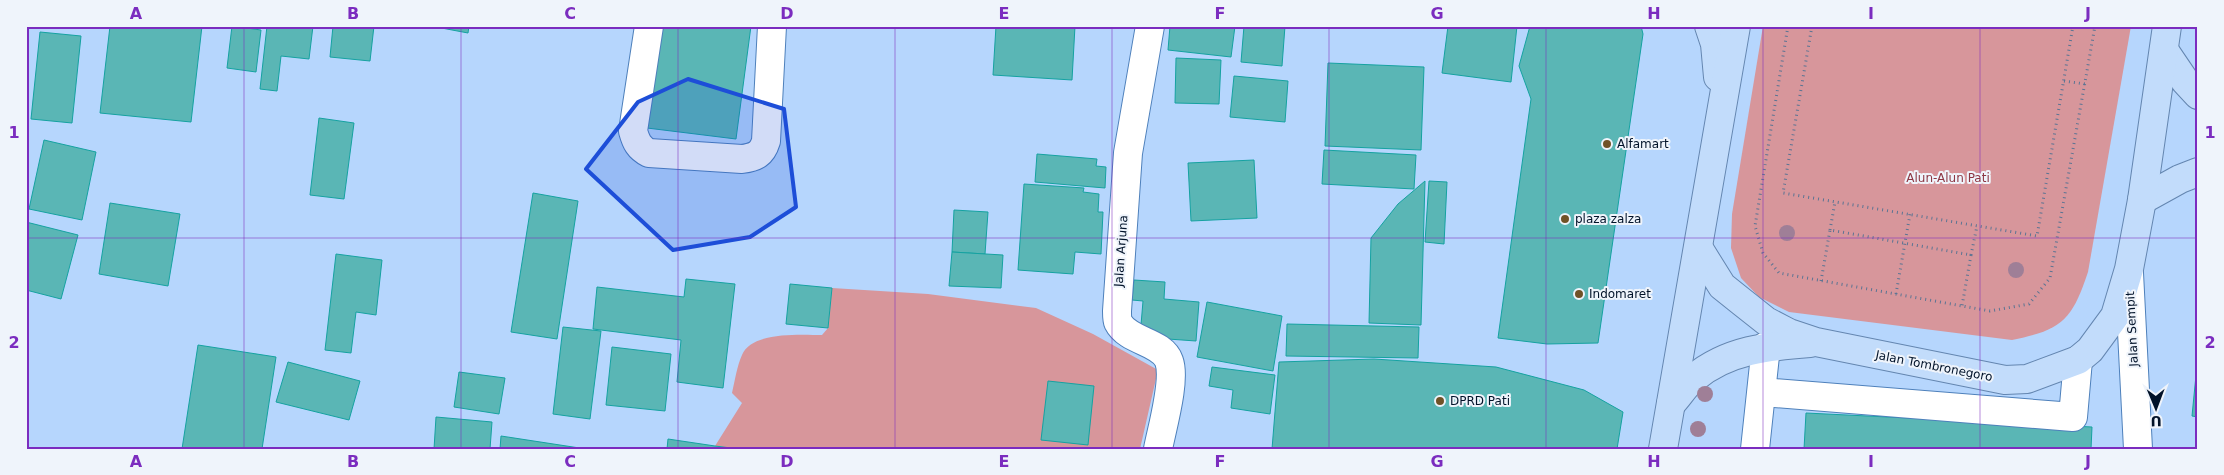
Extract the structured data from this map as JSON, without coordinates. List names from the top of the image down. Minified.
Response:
{"streets":{"main road":["Jalan Tombronegoro"],"street":["Jalan Arjuna","Jalan Sempit"]},"crossings":[["Jalan Sempit","Jalan Tombronegoro"]],"parks":["Alun-Alun Pati"],"places":["Alfamart","plaza zalza","Indomaret","DPRD Pati"],"north":"bottom","grid":{"columns":["A","B","C","D","E","F","G","H","I","J"],"rows":["1","2"]}}
